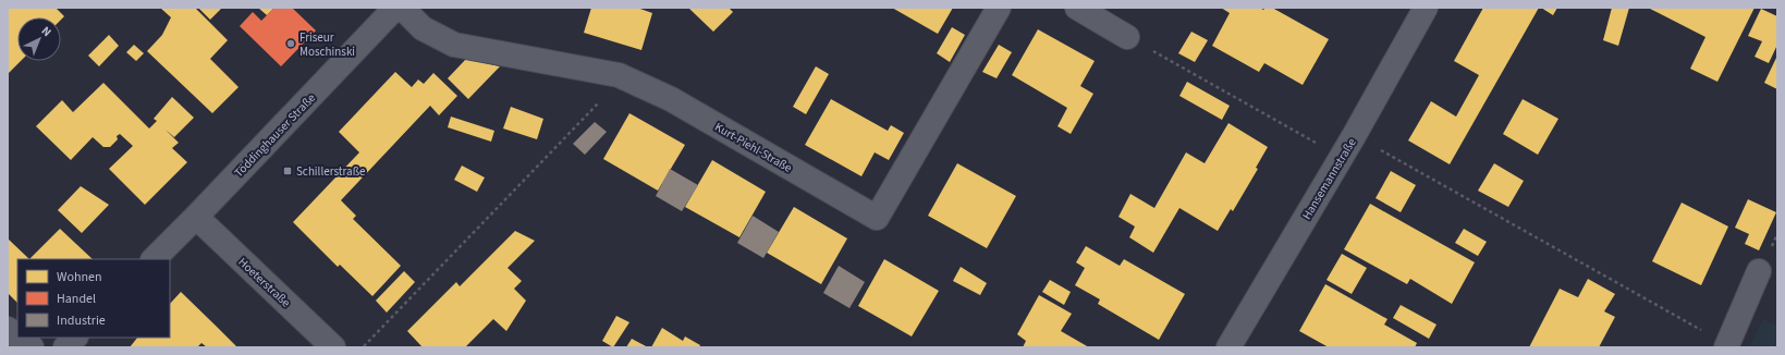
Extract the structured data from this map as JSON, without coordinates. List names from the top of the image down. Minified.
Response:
{"streets":{"street":["Töddinghauser Straße","Kurt-Piehl-Straße","Hansemannstraße","Hoeterstraße"]},"crossings":[["Töddinghauser Straße","Hoeterstraße"]],"places":{"other":["Friseur Moschinski"],"transit":["Schillerstraße"]},"legend":["Wohnen","Handel","Industrie"],"north":"top right"}
